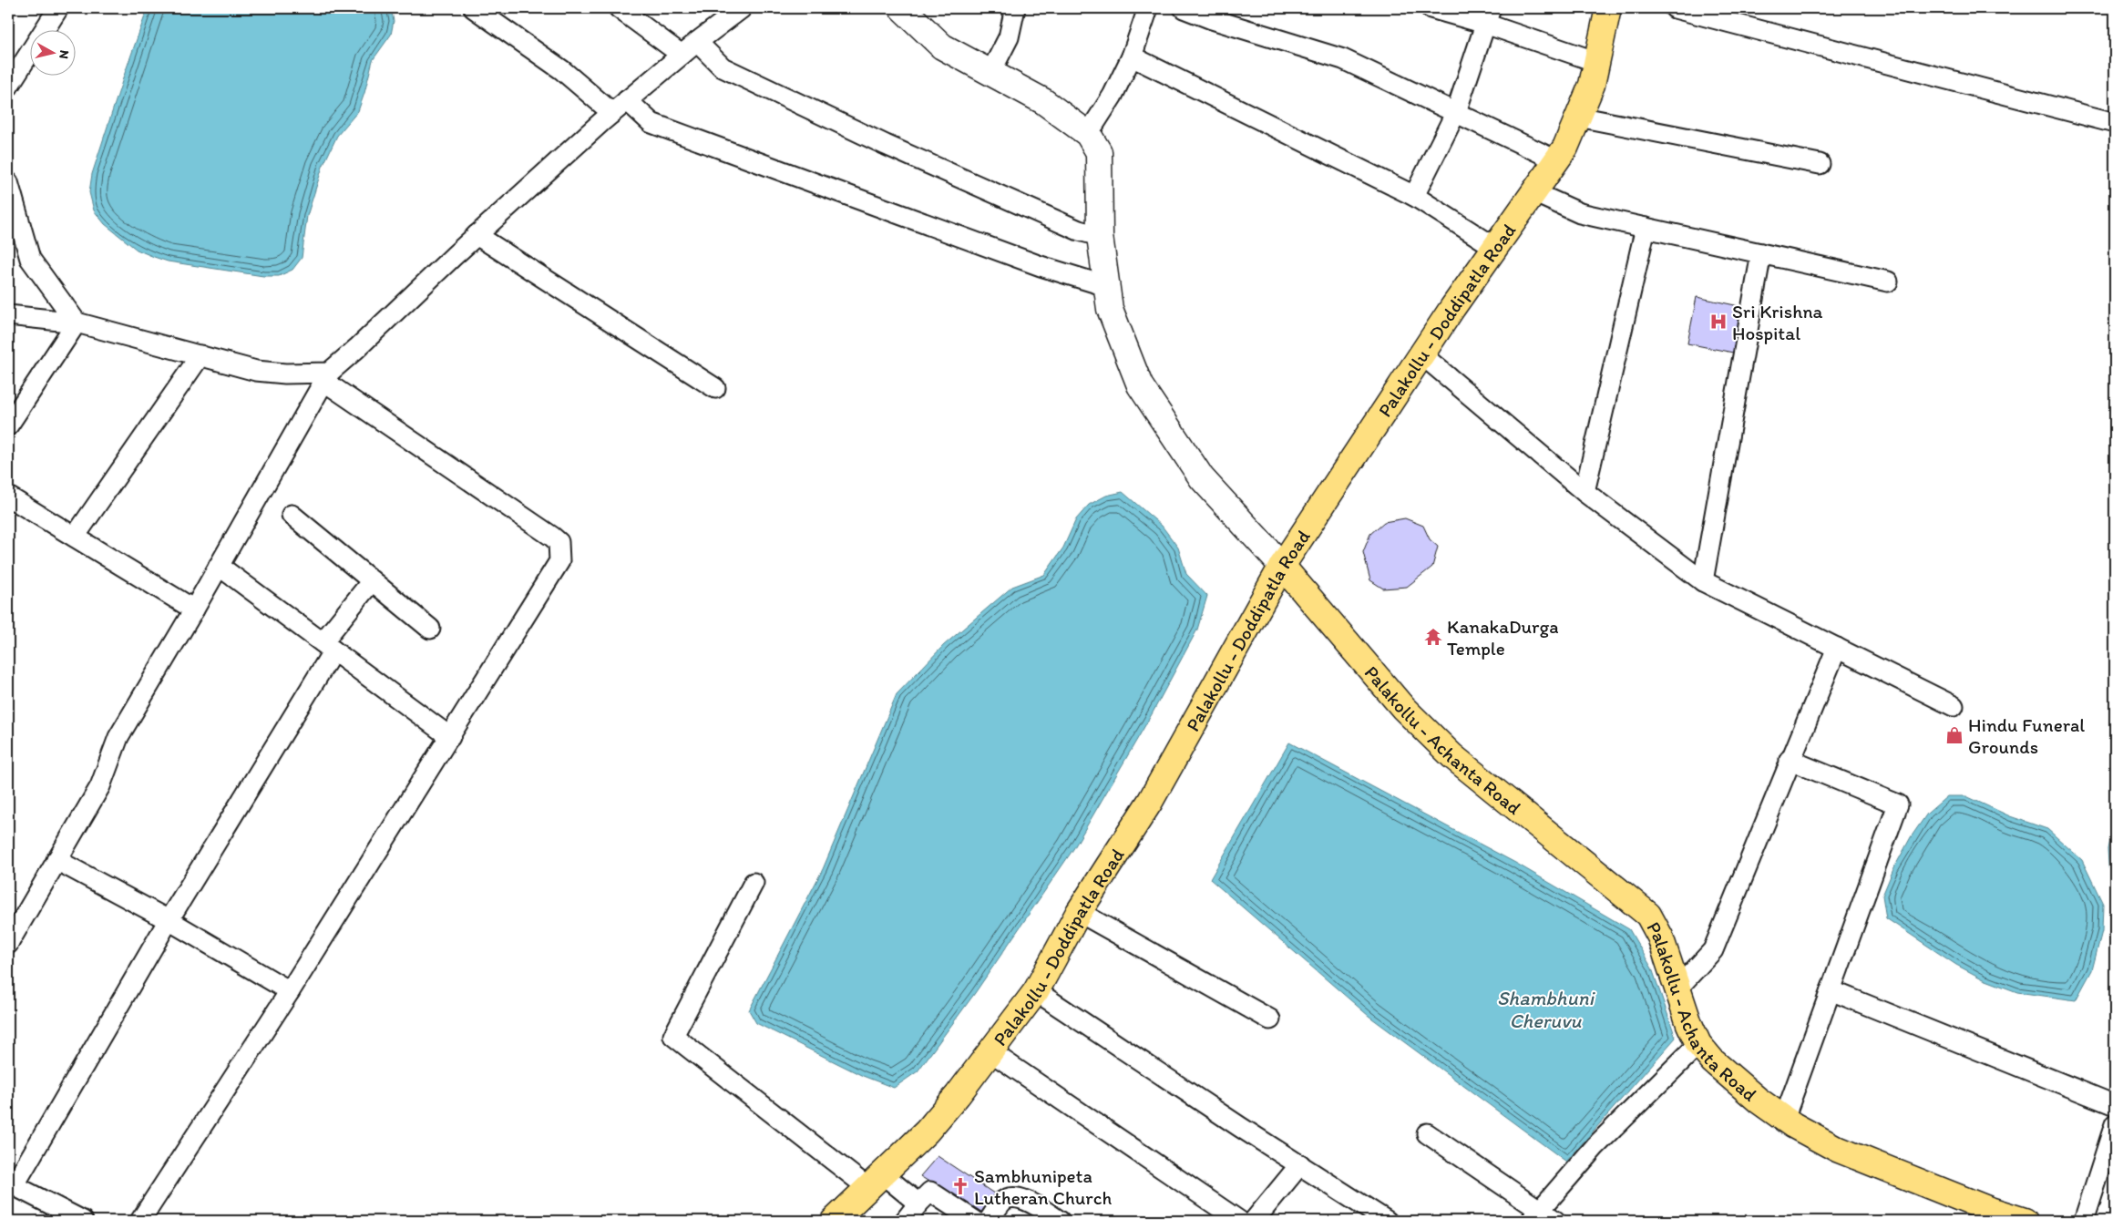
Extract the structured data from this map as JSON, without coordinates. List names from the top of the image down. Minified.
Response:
{"streets":{"main road":["Palakollu - Doddipatla Road","Palakollu - Achanta Road"]},"crossings":[["Palakollu - Doddipatla Road","Palakollu - Achanta Road"]],"water":["Shambhuni Cheruvu"],"places":{"hospital":["Sri Krishna Hospital"],"temple":["KanakaDurga Temple"],"shop":["Hindu Funeral Grounds"],"church":["Sambhunipeta Lutheran Church"]},"north":"right"}
